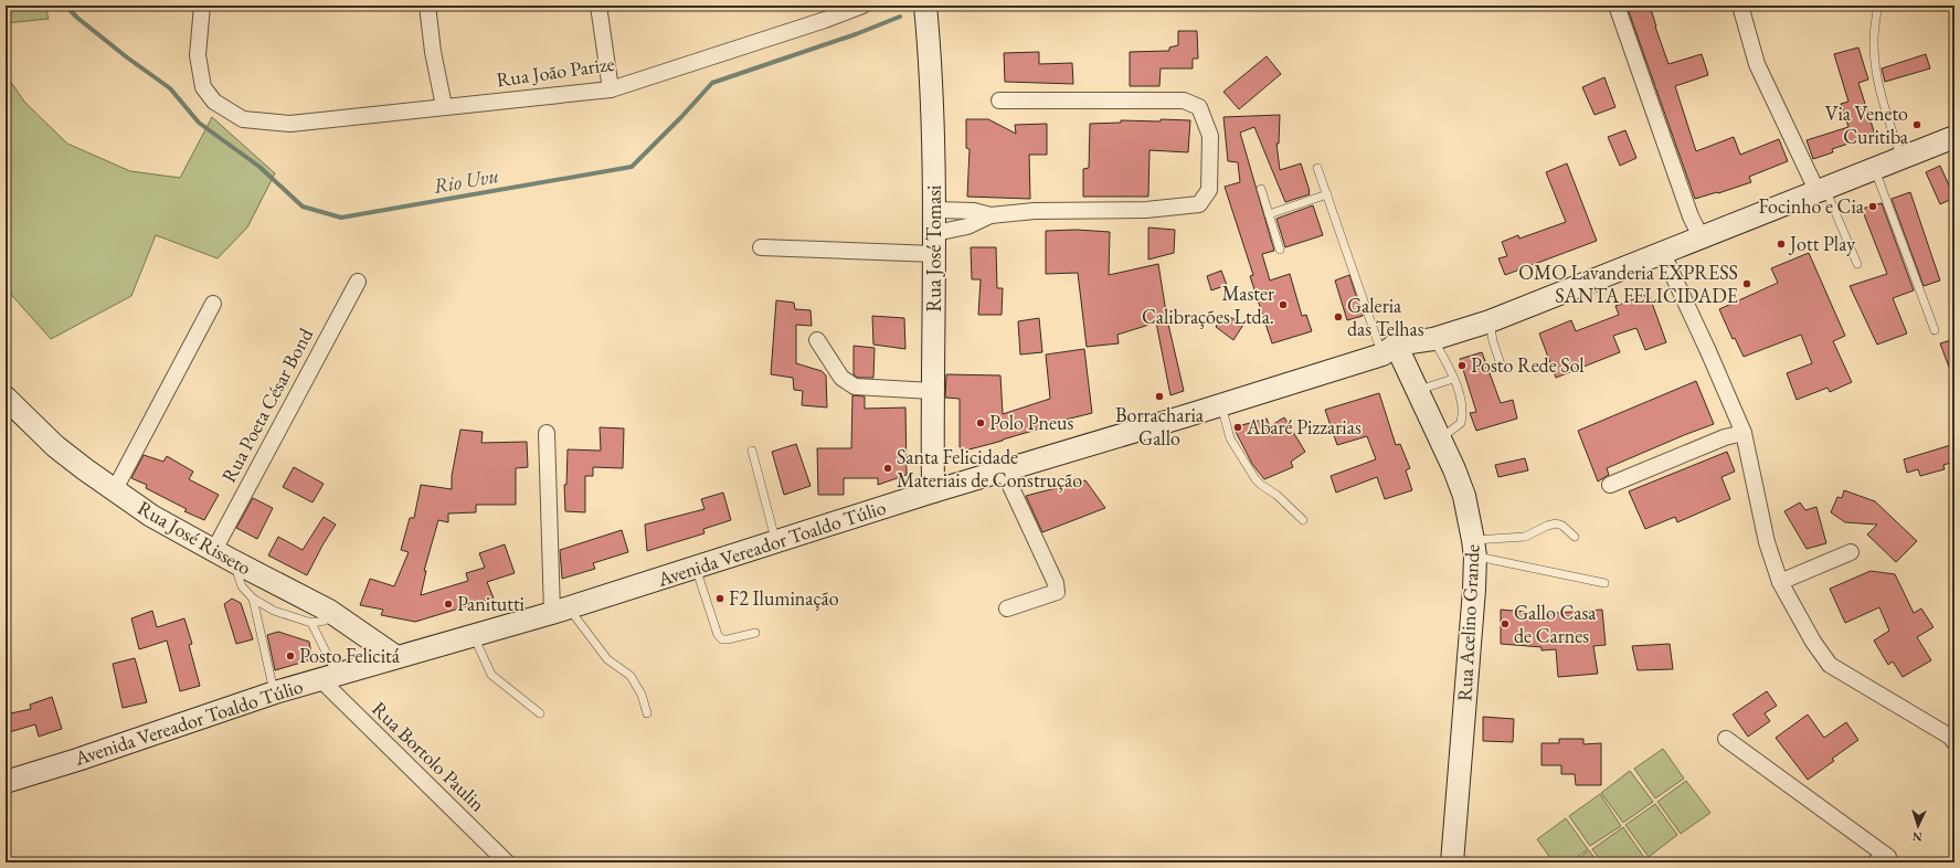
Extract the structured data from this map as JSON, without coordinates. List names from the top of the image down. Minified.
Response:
{"streets":{"main road":["Rua José Tomasi","Rua José Risseto","Avenida Vereador Toaldo Túlio","Rua Acelino Grande"],"street":["Rua João Parize","Rua Poeta César Bond","Rua Bortolo Paulin"]},"crossings":[["Rua José Tomasi","Avenida Vereador Toaldo Túlio"],["Rua Poeta César Bond","Rua José Risseto"],["Rua José Risseto","Avenida Vereador Toaldo Túlio"],["Avenida Vereador Toaldo Túlio","Rua Acelino Grande"],["Avenida Vereador Toaldo Túlio","Rua Bortolo Paulin"]],"water":["Rio Uvu"],"places":["Via Veneto Curitiba","Focinho e Cia","Jott Play","OMO Lavanderia EXPRESS SANTA FELICIDADE","Master Calibrações Ltda.","Galeria das Telhas","Posto Rede Sol","Borracharia Gallo","Polo Pneus","Abaré Pizzarias","Santa Felicidade Materiais de Construção","F2 Iluminação","Panitutti","Gallo Casa de Carnes","Posto Felicitá"],"north":"bottom"}
